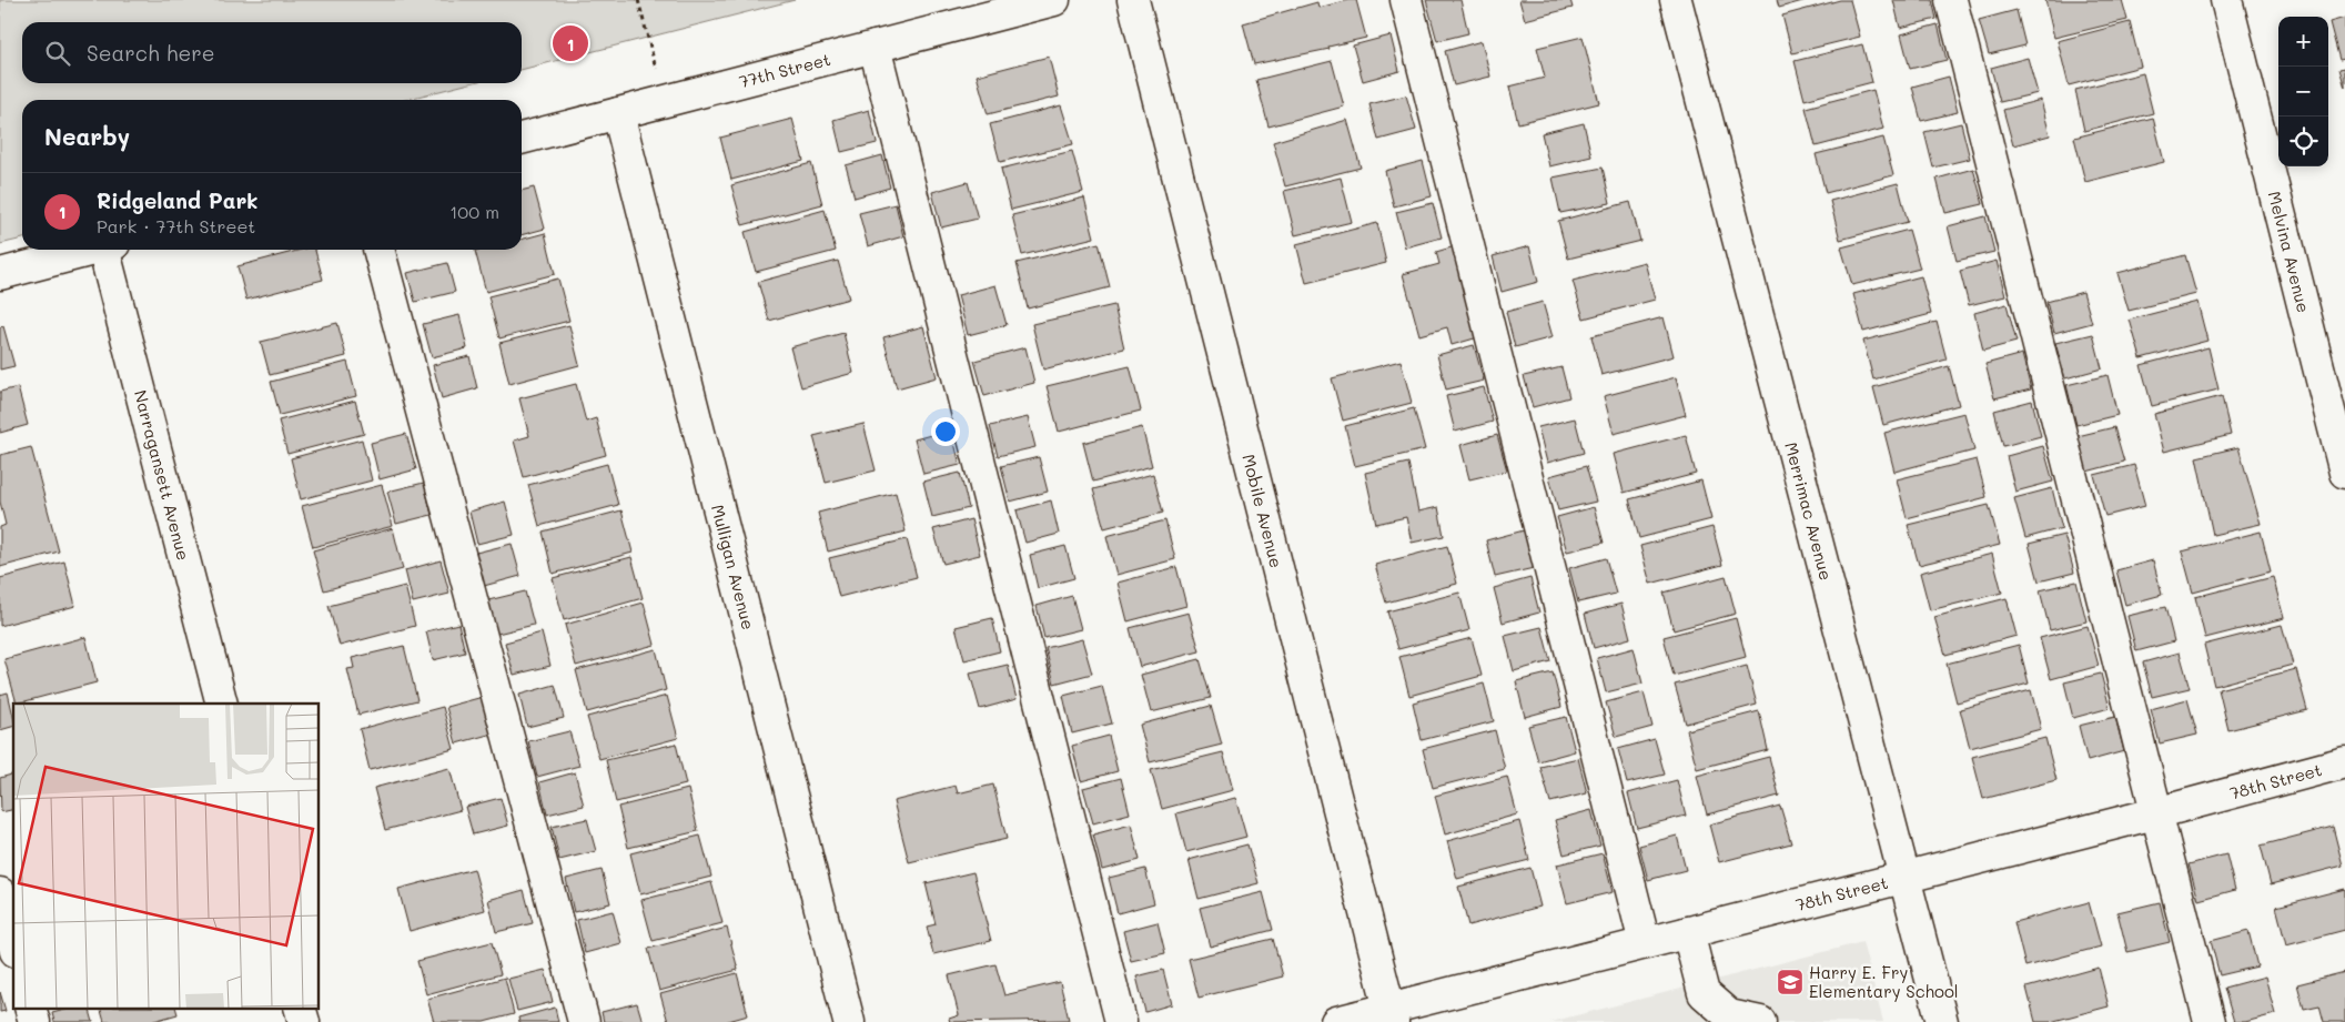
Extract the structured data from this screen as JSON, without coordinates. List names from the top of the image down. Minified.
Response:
{"streets":{"street":["77th Street","Melvina Avenue","Narragansett Avenue","Mobile Avenue","Merrimac Avenue","Mulligan Avenue","78th Street"]},"crossings":[["77th Street","Mulligan Avenue"],["Mobile Avenue","78th Street"],["Merrimac Avenue","78th Street"]],"places":{"school or university":["Harry E. Fry Elementary School"]},"page":{"map_buttons":["+","−"],"search":"Search here","pins":"1","heading":"Nearby","list":[{"mark":"1","name":"Ridgeland Park","note":"Park · 77th Street","value":"100 m"}]}}
